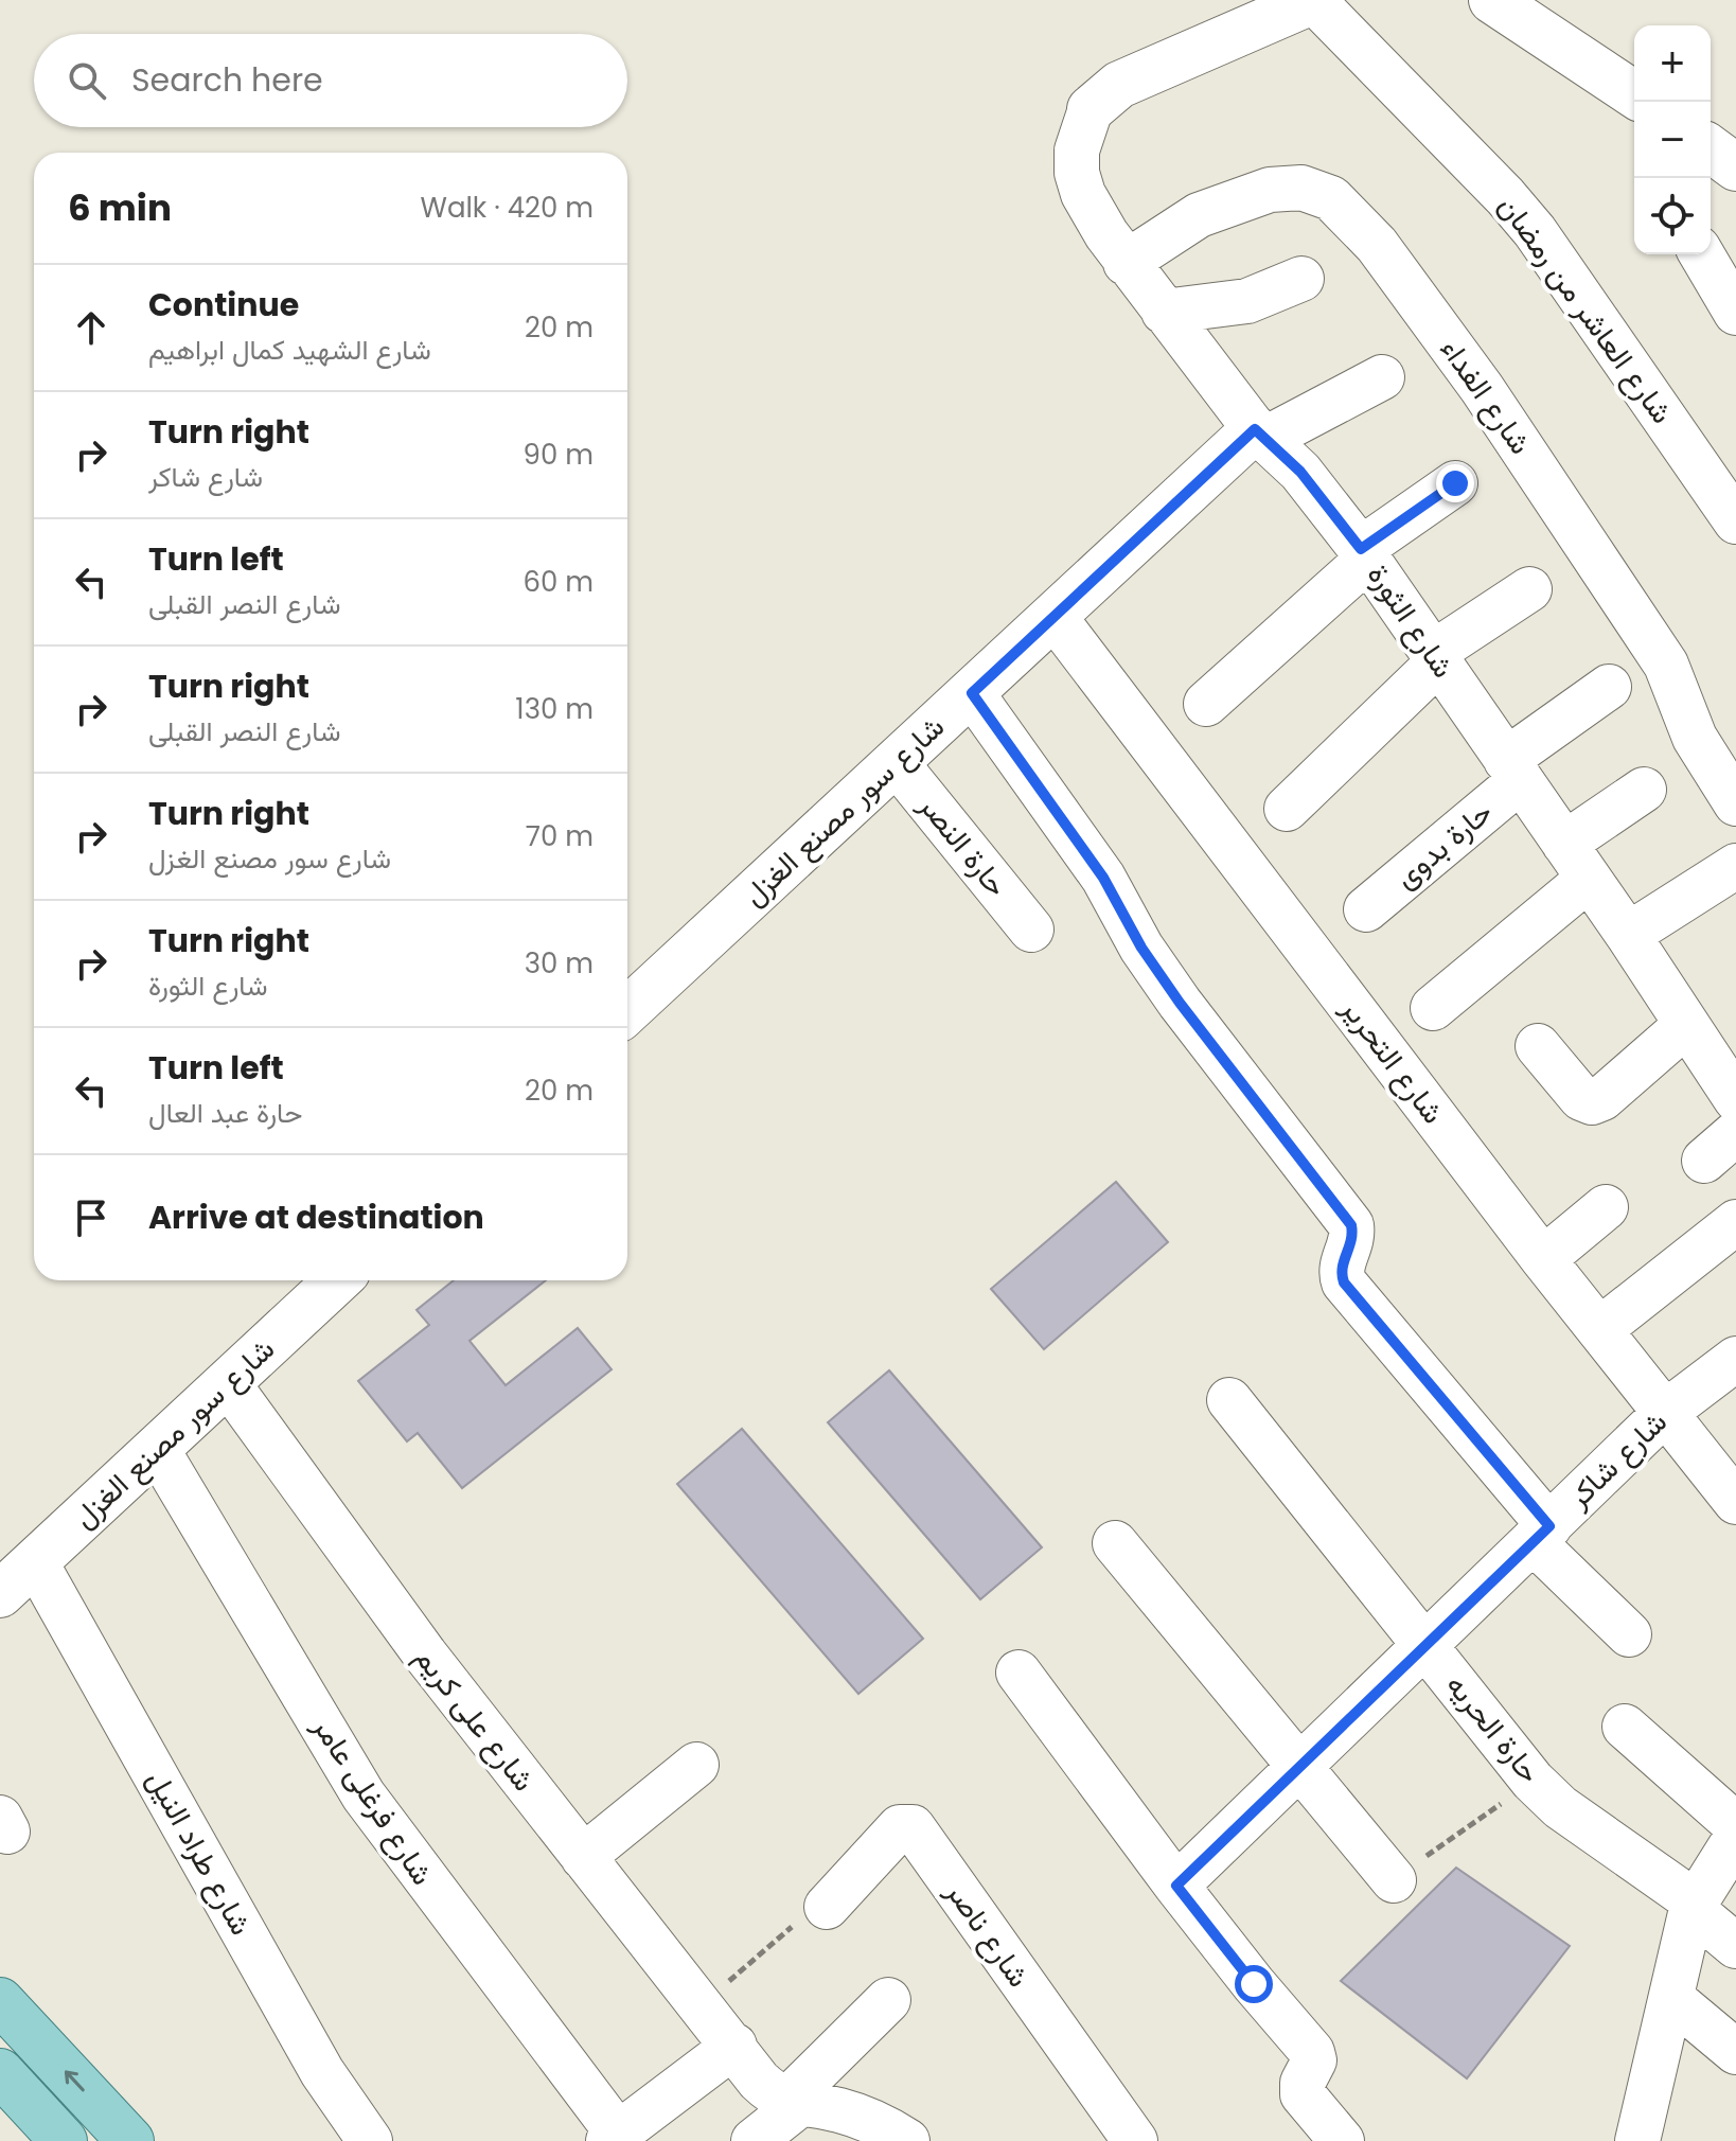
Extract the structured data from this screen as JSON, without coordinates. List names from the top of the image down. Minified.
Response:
{"streets":{"street":["شارع العاشر من رمضان","شارع الفداء","شارع الثورة","شارع سور مصنع الغزل","حارة بدوى","حارة النصر","شارع التحرير","شارع شاكر","شارع على كريم","حارة الحريه","شارع فرغلى عامر","شارع طراد النيل","شارع ناصر"]},"crossings":[["شارع الفداء","شارع الثورة"],["شارع الثورة","شارع سور مصنع الغزل"],["شارع الثورة","حارة بدوى"],["شارع سور مصنع الغزل","حارة النصر"],["شارع سور مصنع الغزل","شارع التحرير"],["شارع سور مصنع الغزل","شارع على كريم"],["شارع سور مصنع الغزل","شارع فرغلى عامر"],["شارع سور مصنع الغزل","شارع طراد النيل"],["شارع التحرير","شارع شاكر"],["شارع شاكر","حارة الحريه"]],"page":{"map_buttons":["+","−"],"search":"Search here","heading":["6 min","Walk · 420 m"],"list":[["Continue","شارع الشهيد كمال ابراهيم","20 m"],["Turn right","شارع شاكر","90 m"],["Turn left","شارع النصر القبلى","60 m"],["Turn right","شارع النصر القبلى","130 m"],["Turn right","شارع سور مصنع الغزل","70 m"],["Turn right","شارع الثورة","30 m"],["Turn left","حارة عبد العال","20 m"],"Arrive at destination"]}}
